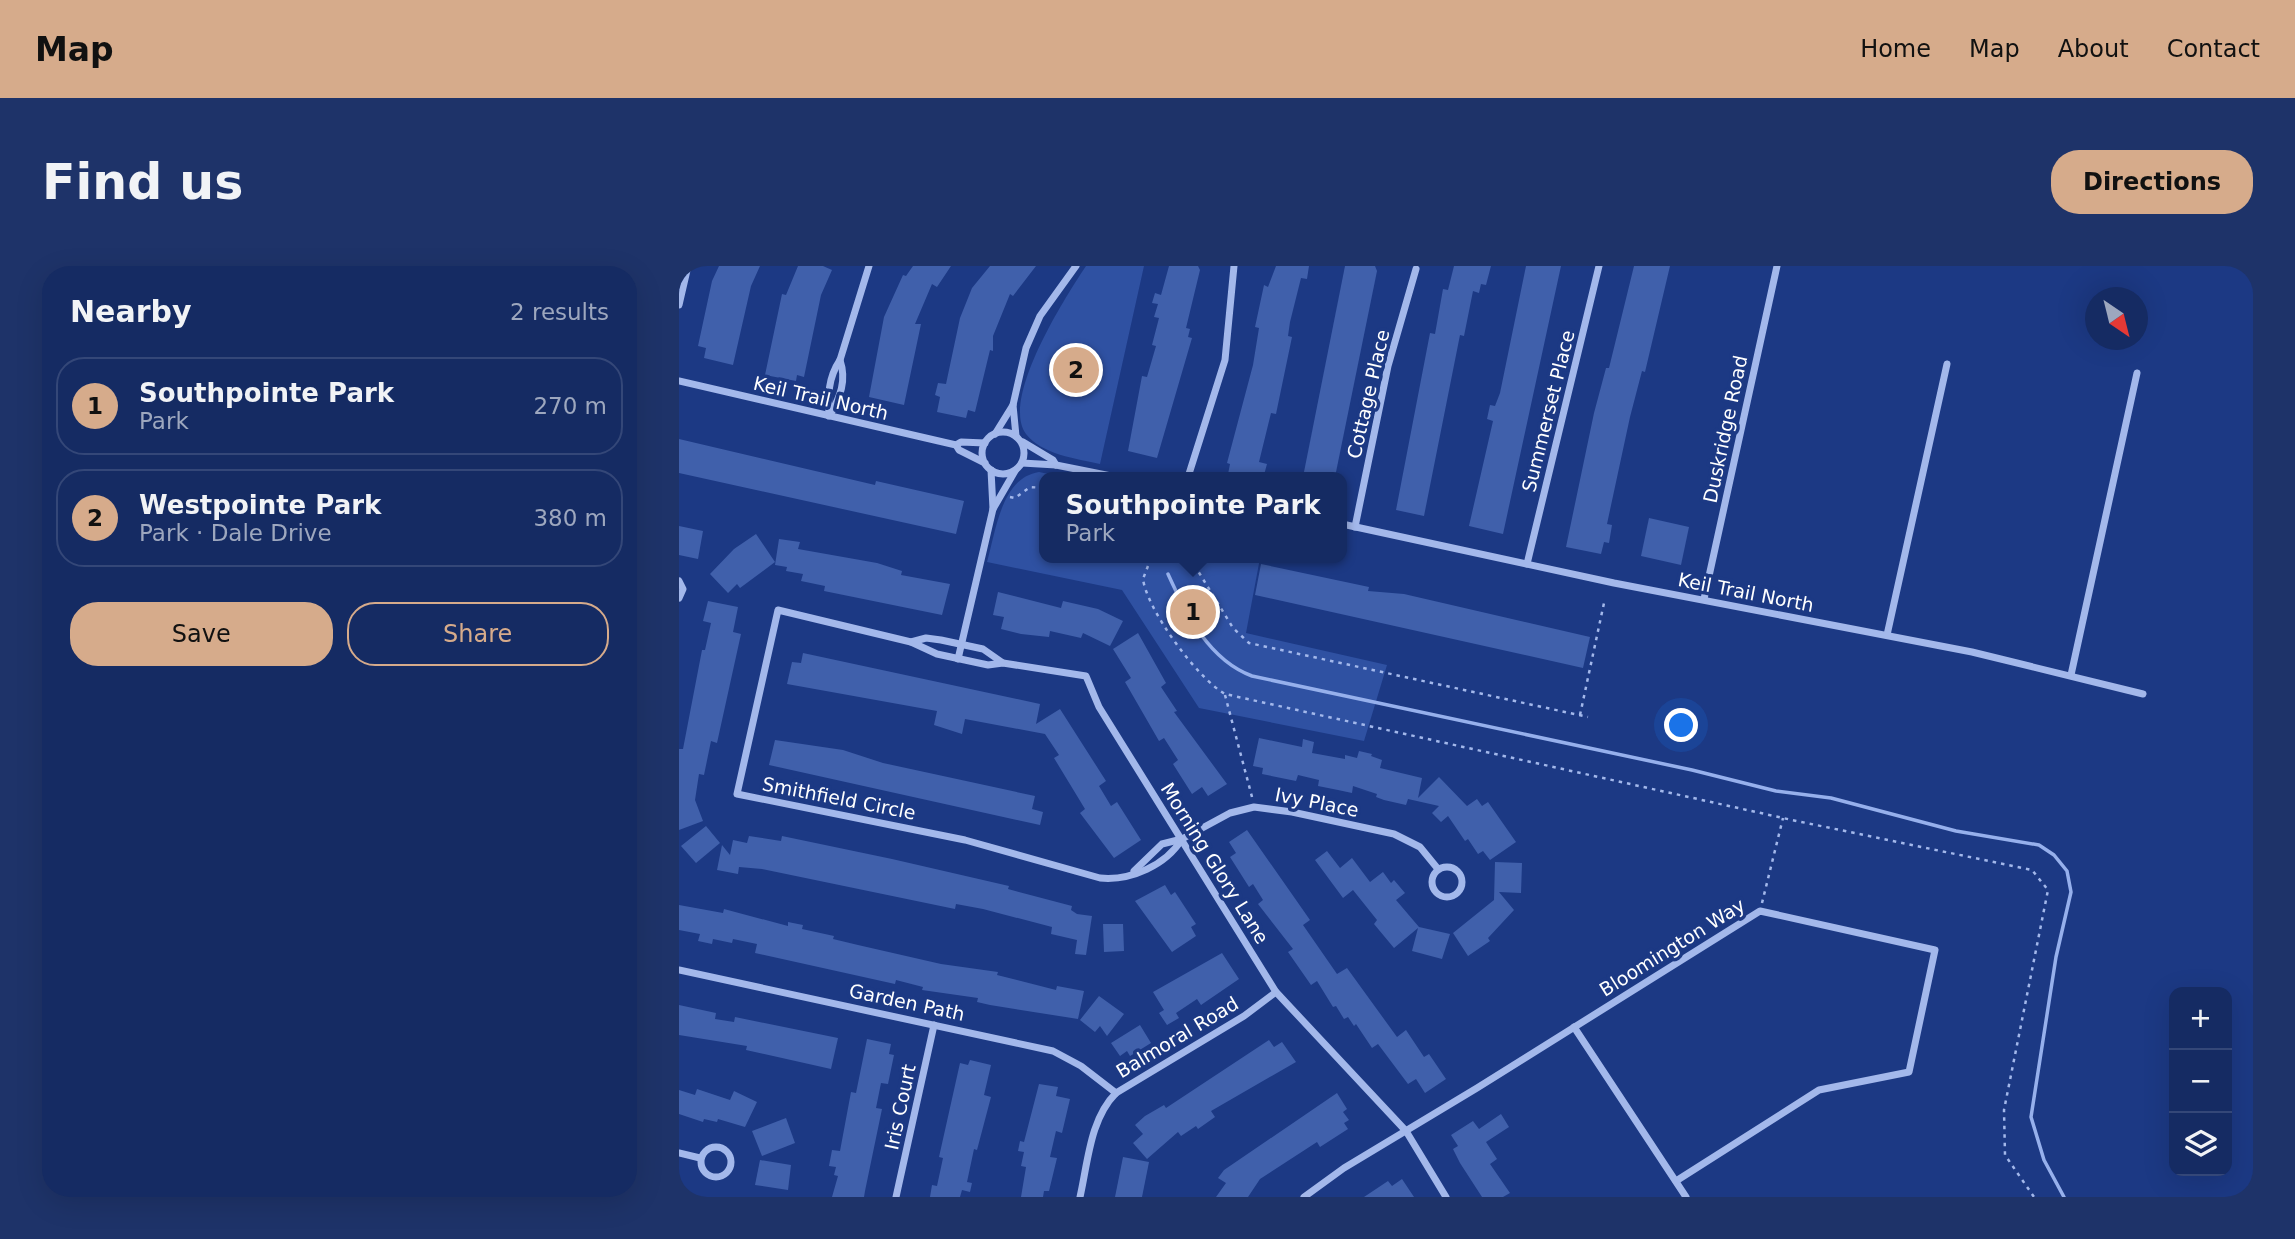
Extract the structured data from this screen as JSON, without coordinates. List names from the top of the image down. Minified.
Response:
{"streets":{"street":["Cottage Place","Keil Trail North","Summerset Place","Duskridge Road","Smithfield Circle","Ivy Place","Morning Glory Lane","Bloomington Way","Garden Path","Balmoral Road","Iris Court"]},"crossings":[["Cottage Place","Keil Trail North"],["Keil Trail North","Summerset Place"],["Keil Trail North","Duskridge Road"],["Smithfield Circle","Ivy Place"],["Smithfield Circle","Morning Glory Lane"],["Ivy Place","Morning Glory Lane"],["Morning Glory Lane","Bloomington Way"],["Morning Glory Lane","Balmoral Road"],["Garden Path","Balmoral Road"],["Garden Path","Iris Court"]],"north":"bottom right","page":{"header":"Map","nav":["Home","Map","About","Contact"],"buttons":["Directions",["Save","Share"]],"title":"Find us","heading":["Nearby","2 results"],"pins":["2","1"],"list":[{"mark":"1","name":"Southpointe Park","note":"Park","value":"270 m"},{"mark":"2","name":"Westpointe Park","note":"Park · Dale Drive","value":"380 m"}],"popup":["Southpointe Park","Park"],"map_buttons":["+","−"]}}
